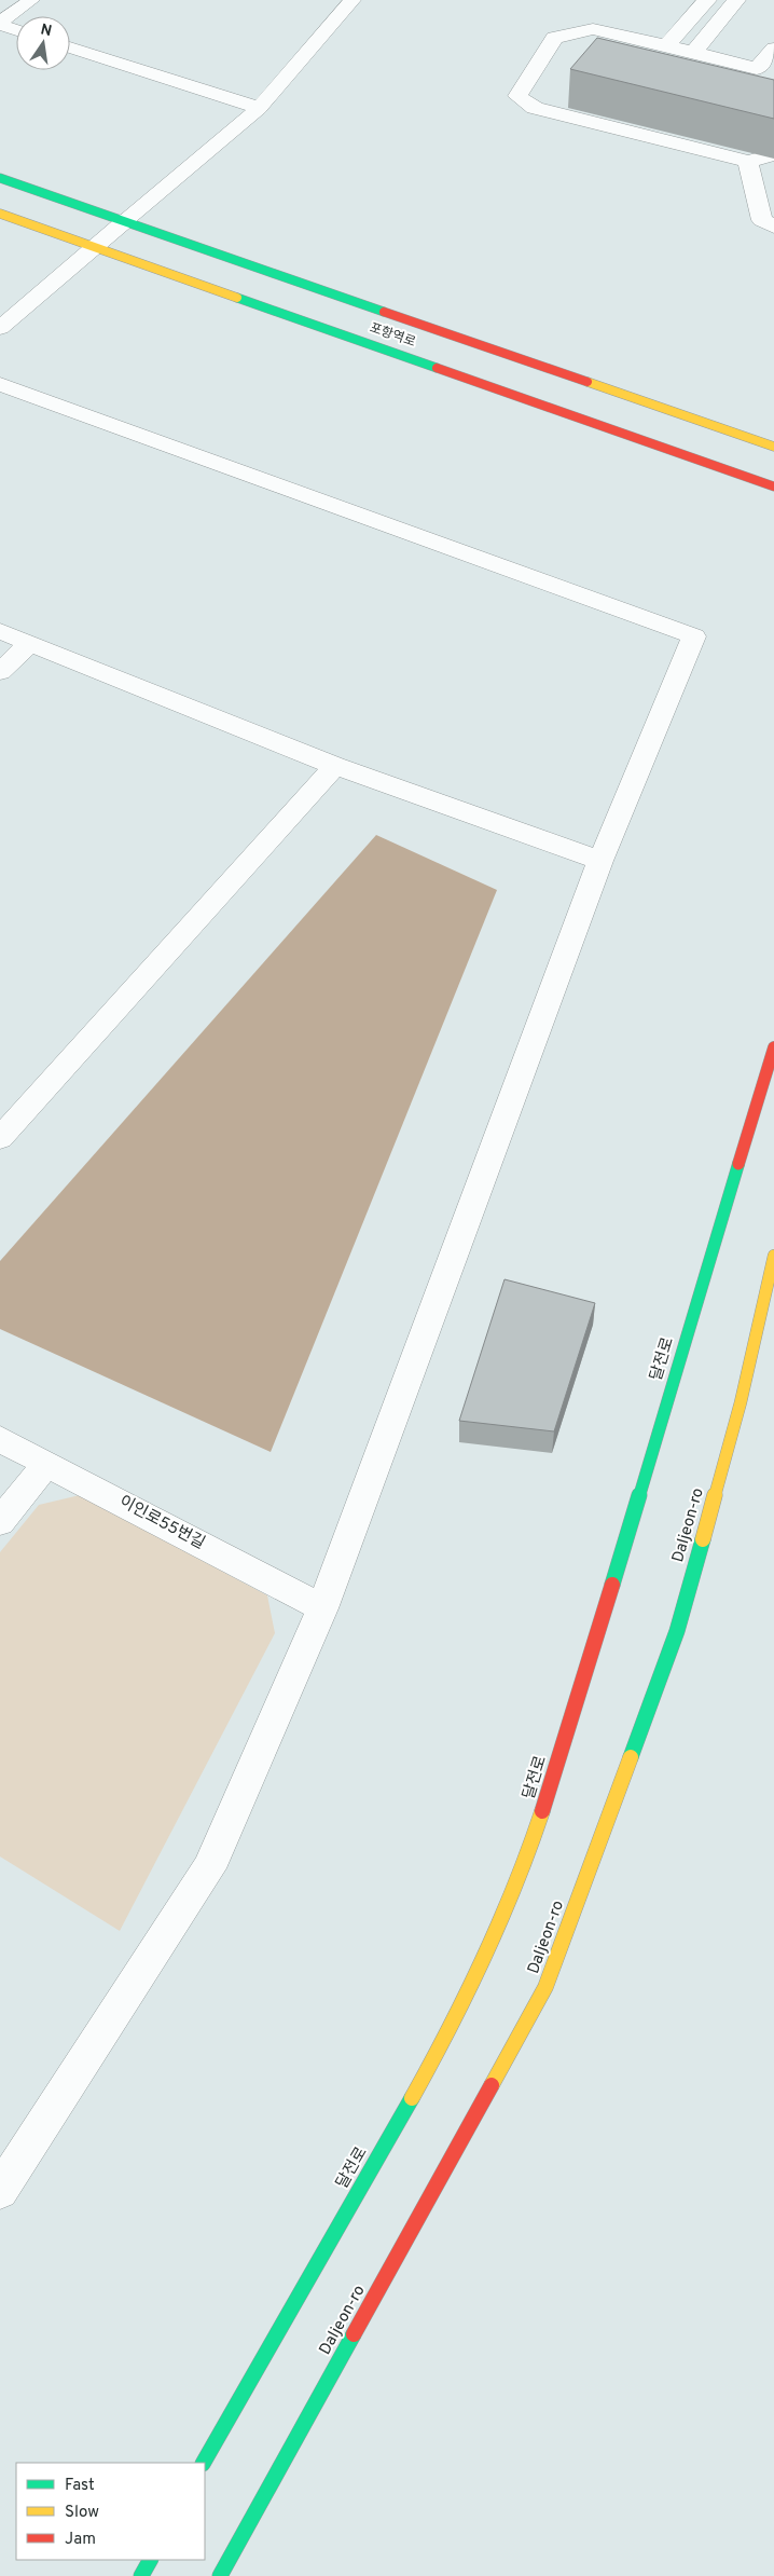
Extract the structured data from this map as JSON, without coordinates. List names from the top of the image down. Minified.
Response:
{"streets":{"street":["포항역로","달전로","이인로55번길","Daljeon-ro"]},"legend":["Fast","Slow","Jam"],"north":"top"}
